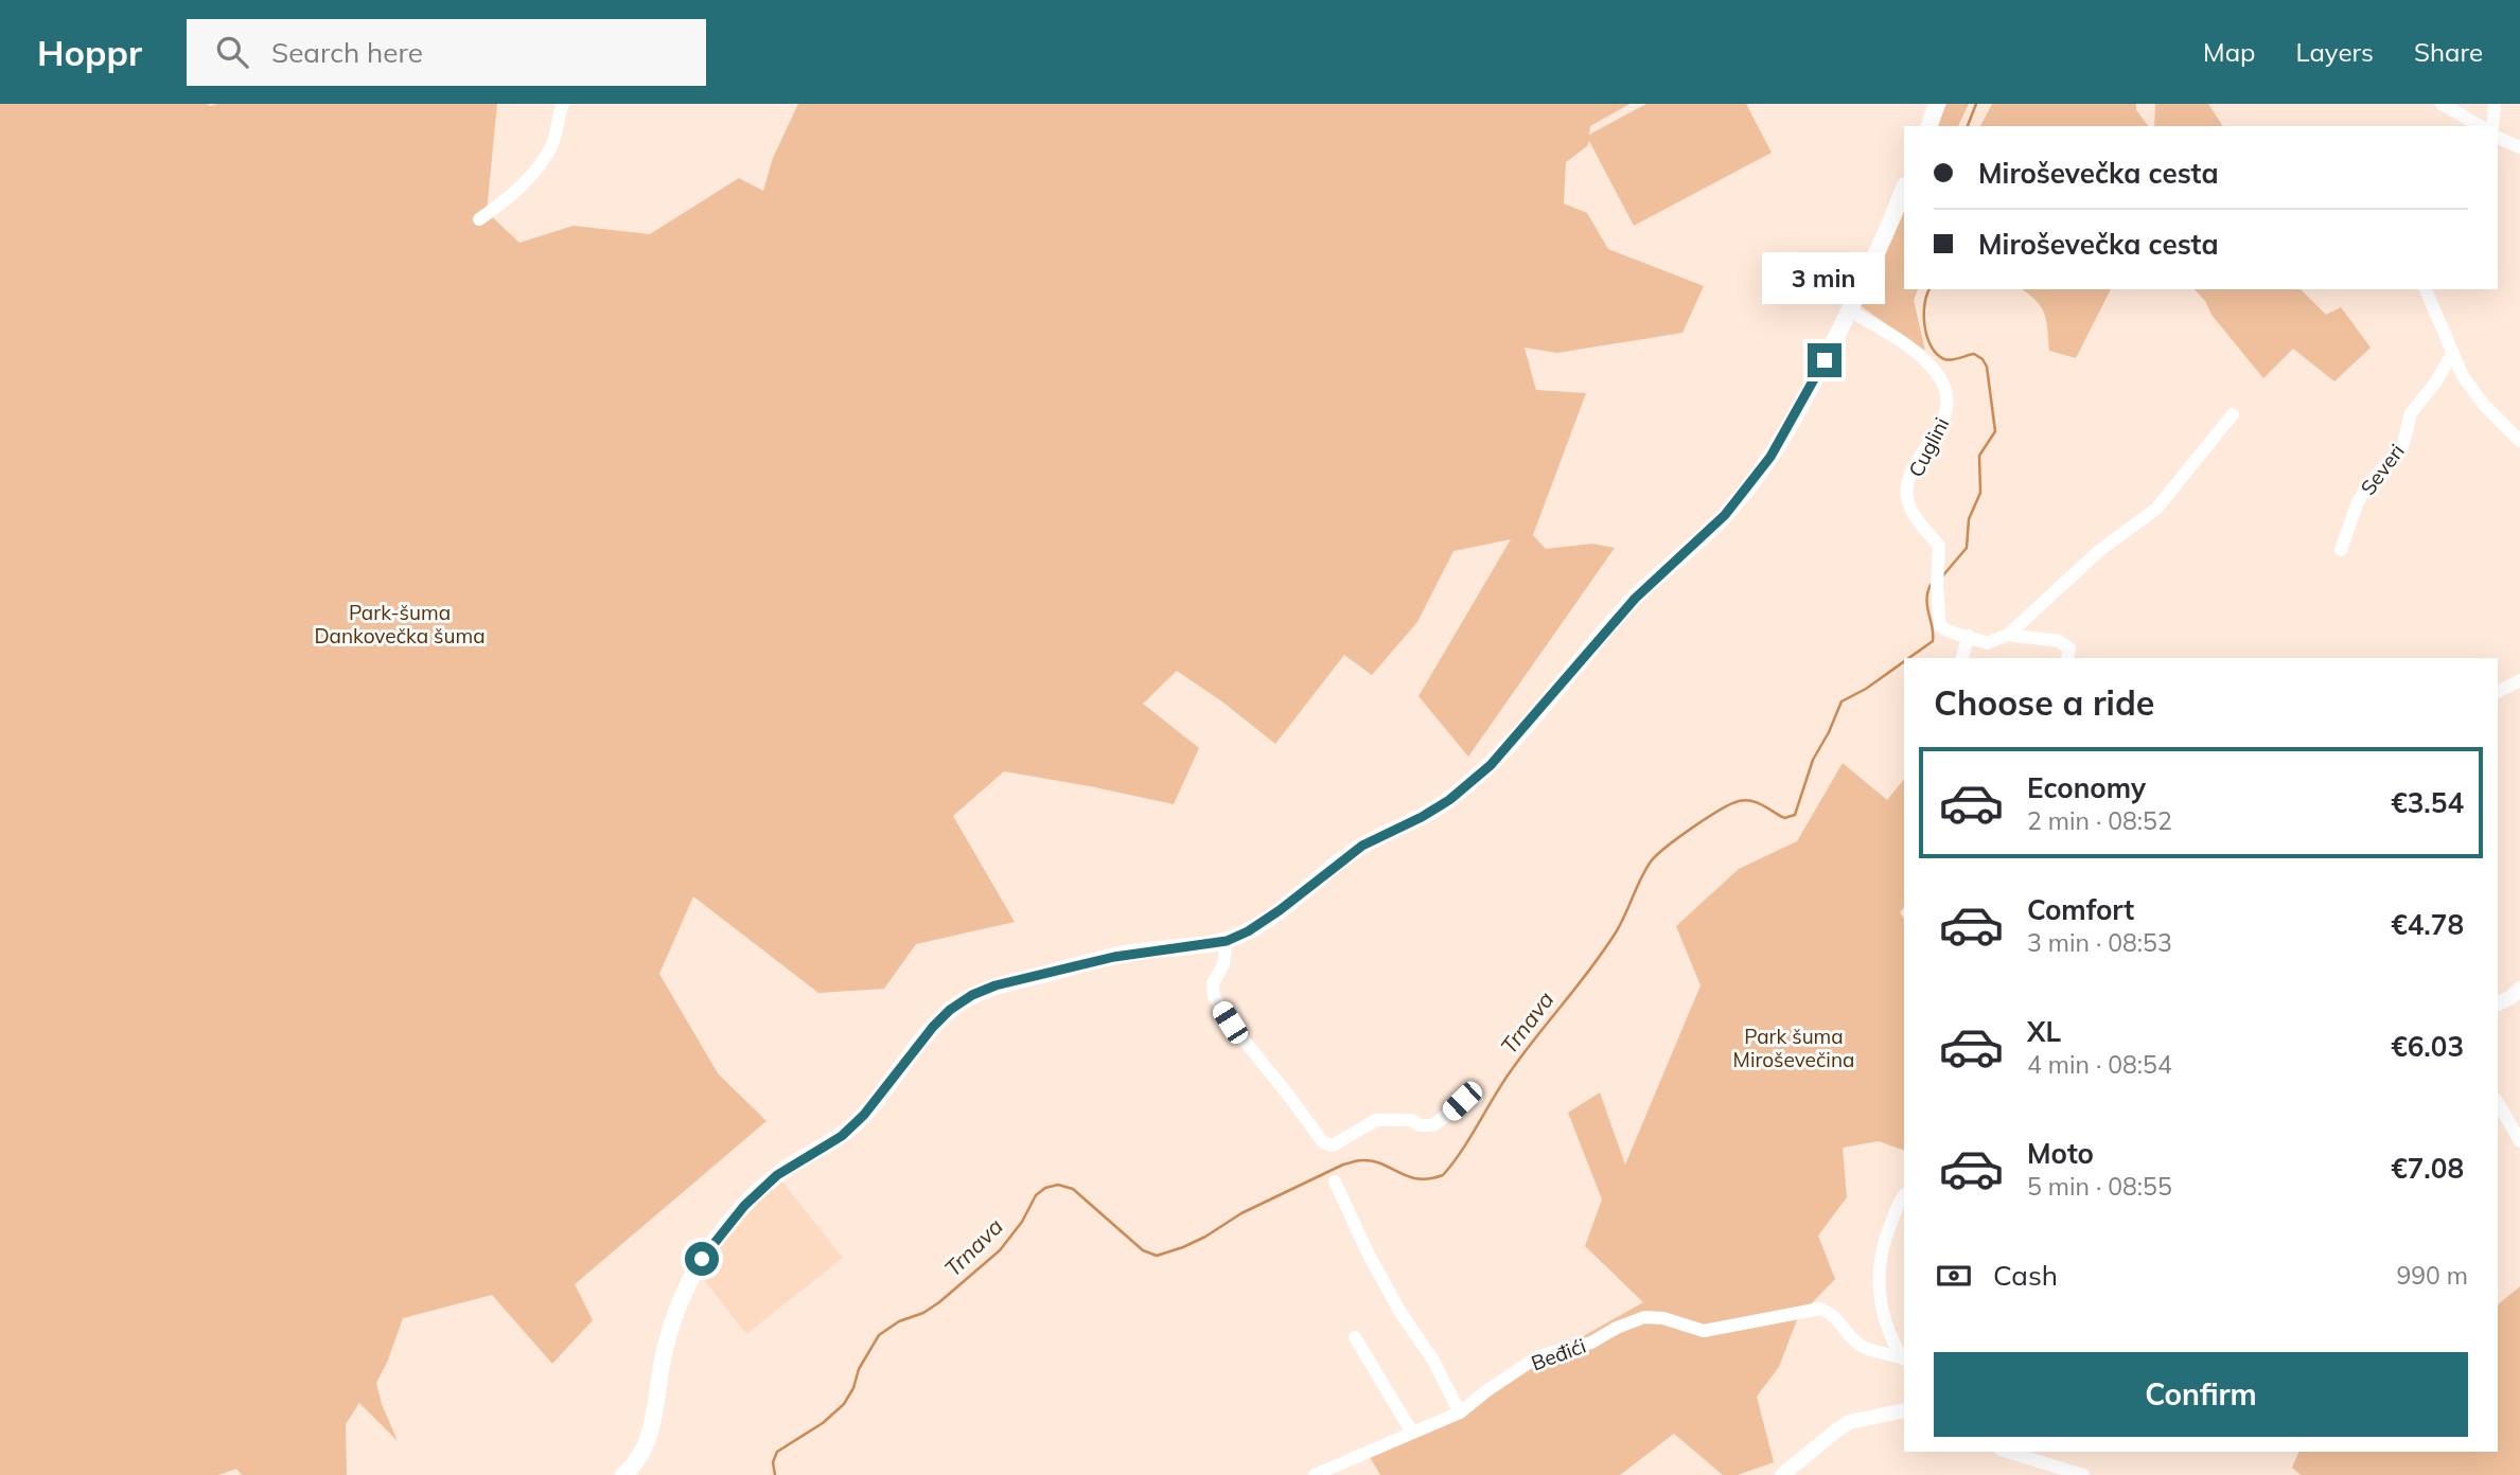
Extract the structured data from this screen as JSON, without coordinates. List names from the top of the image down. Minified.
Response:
{"streets":{"street":["Cuglini","Severi","Beđići"]},"water":["Trnava"],"parks":["Park-šuma Dankovečka šuma","Park šuma Miroševečina"],"page":{"header":"Hoppr","search":"Search here","nav":["Map","Layers","Share"],"banner":["Miroševečka cesta","Miroševečka cesta"],"bubble":"3 min","heading":"Choose a ride","list":[{"name":"Economy","note":"2 min · 08:52","value":"€3.54"},{"name":"Comfort","note":"3 min · 08:53","value":"€4.78"},{"name":"XL","note":"4 min · 08:54","value":"€6.03"},{"name":"Moto","note":"5 min · 08:55","value":"€7.08"}],"pay":["Cash","990 m"],"buttons":"Confirm"}}
